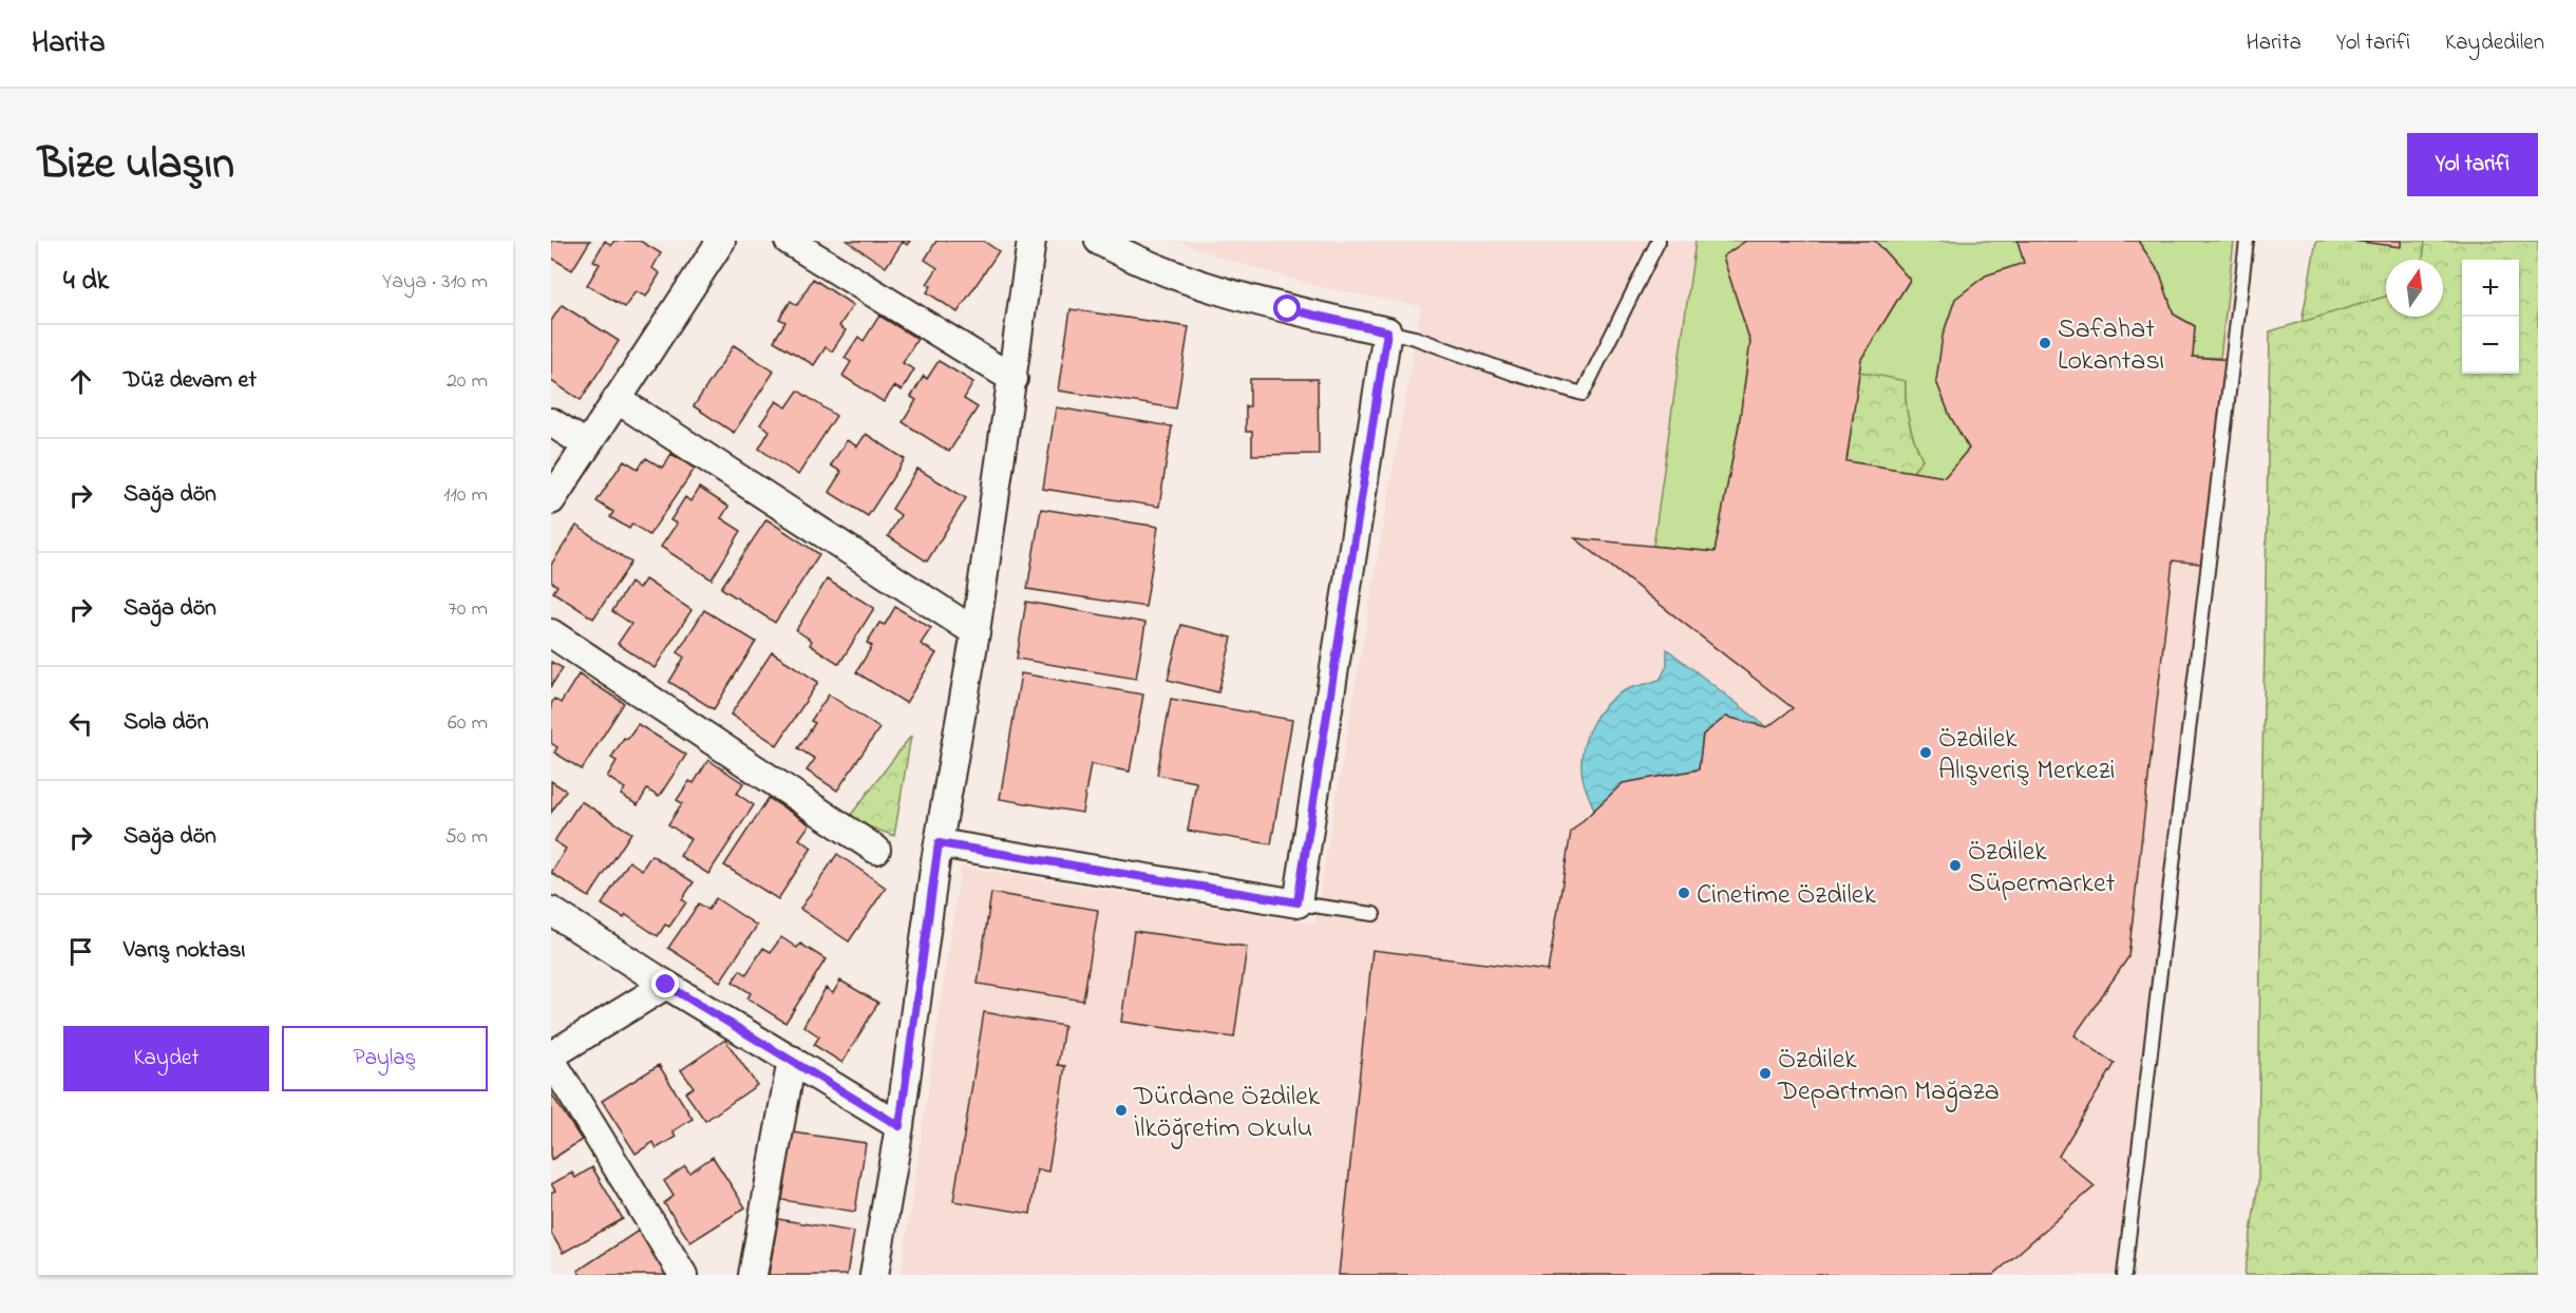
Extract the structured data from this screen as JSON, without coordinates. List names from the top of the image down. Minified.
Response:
{"places":["Safahat Lokantası","Özdilek Alışveriş Merkezi","Özdilek Süpermarket","Cinetime Özdilek","Özdilek Departman Mağaza","Dürdane Özdilek İlköğretim Okulu"],"north":"top","page":{"header":"Harita","nav":["Harita","Yol tarifi","Kaydedilen"],"title":"Bize ulaşın","buttons":["Yol tarifi",["Kaydet","Paylaş"]],"heading":["4 dk","Yaya · 310 m"],"map_buttons":["+","−"],"list":[["Düz devam et","20 m"],["Sağa dön","110 m"],["Sağa dön","70 m"],["Sola dön","60 m"],["Sağa dön","50 m"],"Varış noktası"]}}
